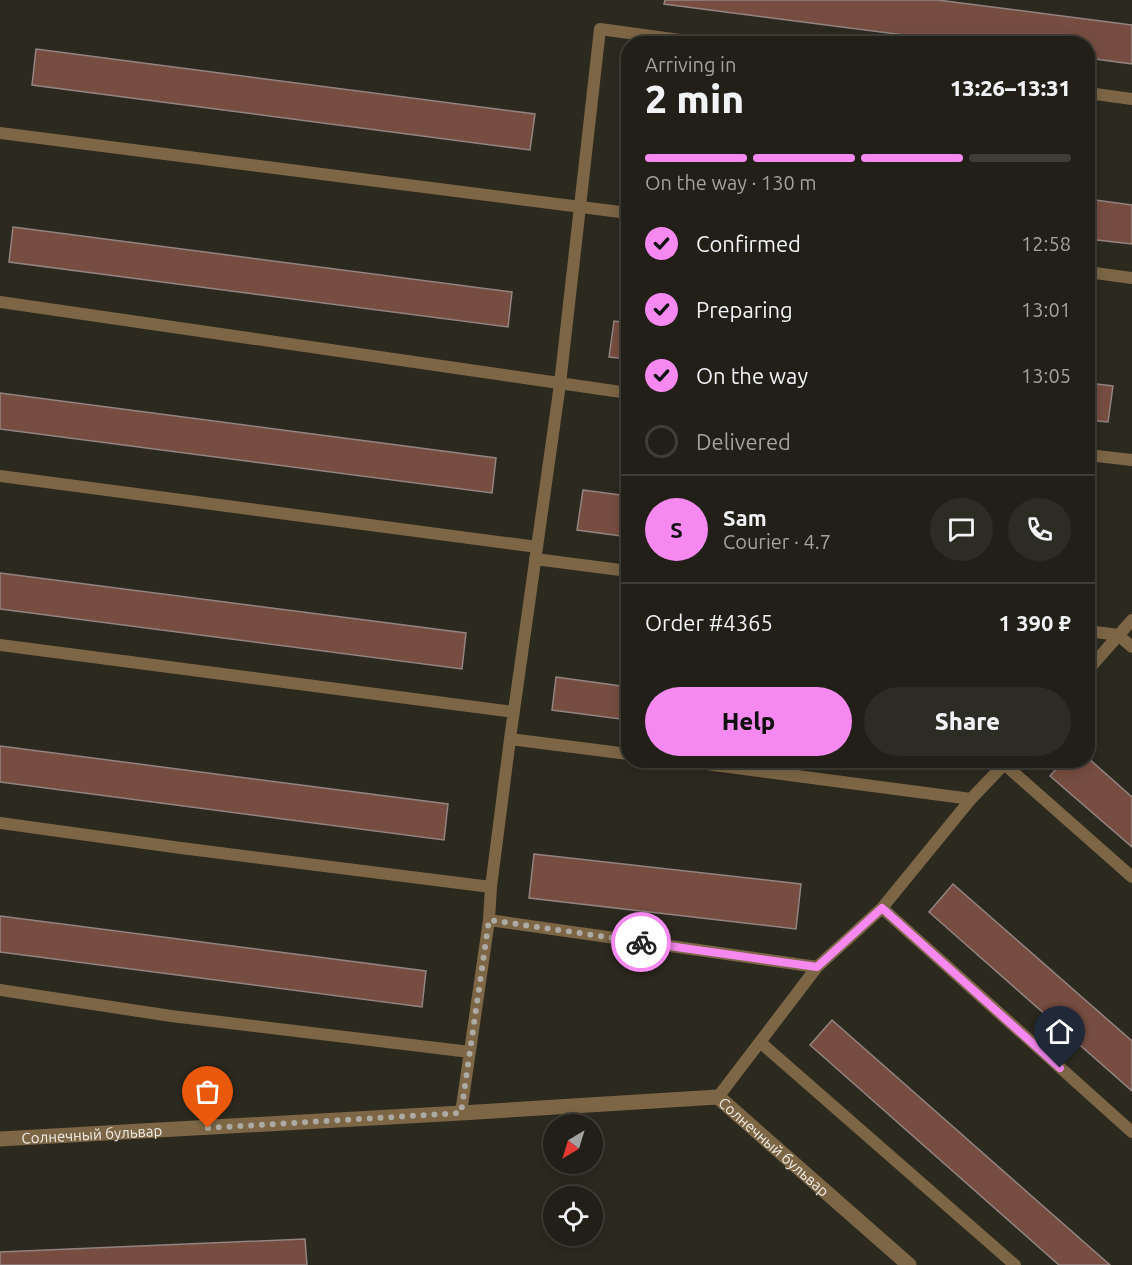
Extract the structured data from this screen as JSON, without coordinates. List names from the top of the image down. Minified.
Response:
{"streets":{"street":["Солнечный бульвар"]},"north":"bottom left","page":{"heading":["2 min","Arriving in","13:26–13:31"],"panel":["Sam","Courier · 4.7","Order #4365","1 390 ₽"],"bar":"On the way · 130 m","list":[["Confirmed","12:58"],["Preparing","13:01"],["On the way","13:05"],"Delivered"],"round":"S","buttons":["Help","Share"]}}
